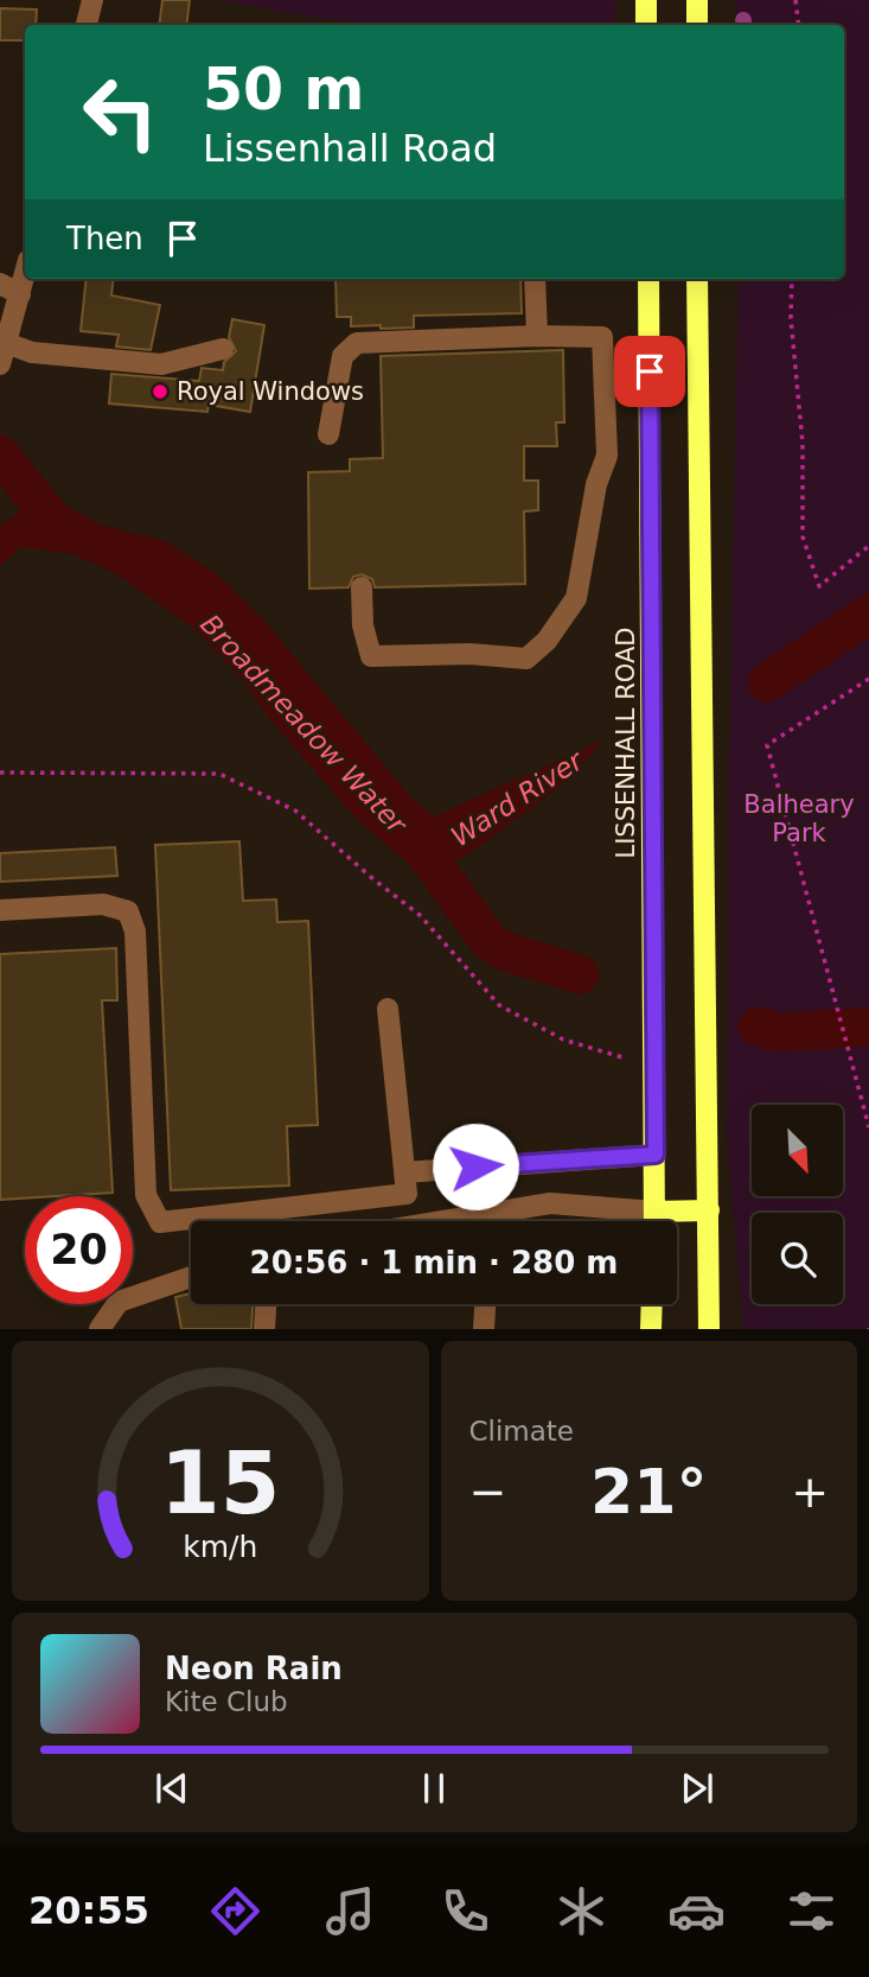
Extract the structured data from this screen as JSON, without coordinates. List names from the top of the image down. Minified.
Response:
{"streets":{"main road":["LISSENHALL ROAD"]},"water":["Broadmeadow Water","Ward River"],"parks":["Balheary Park"],"places":["Royal Windows"],"north":"bottom right","page":{"turn":["50 m","Lissenhall Road"],"then":"Then","limit":"20","trip":"20:56 · 1 min · 280 m","tile":"Climate","heat":["−","21°","+"],"song":["Neon Rain","Kite Club"],"tabs":"20:55","gauge":["15","km/h"]}}
